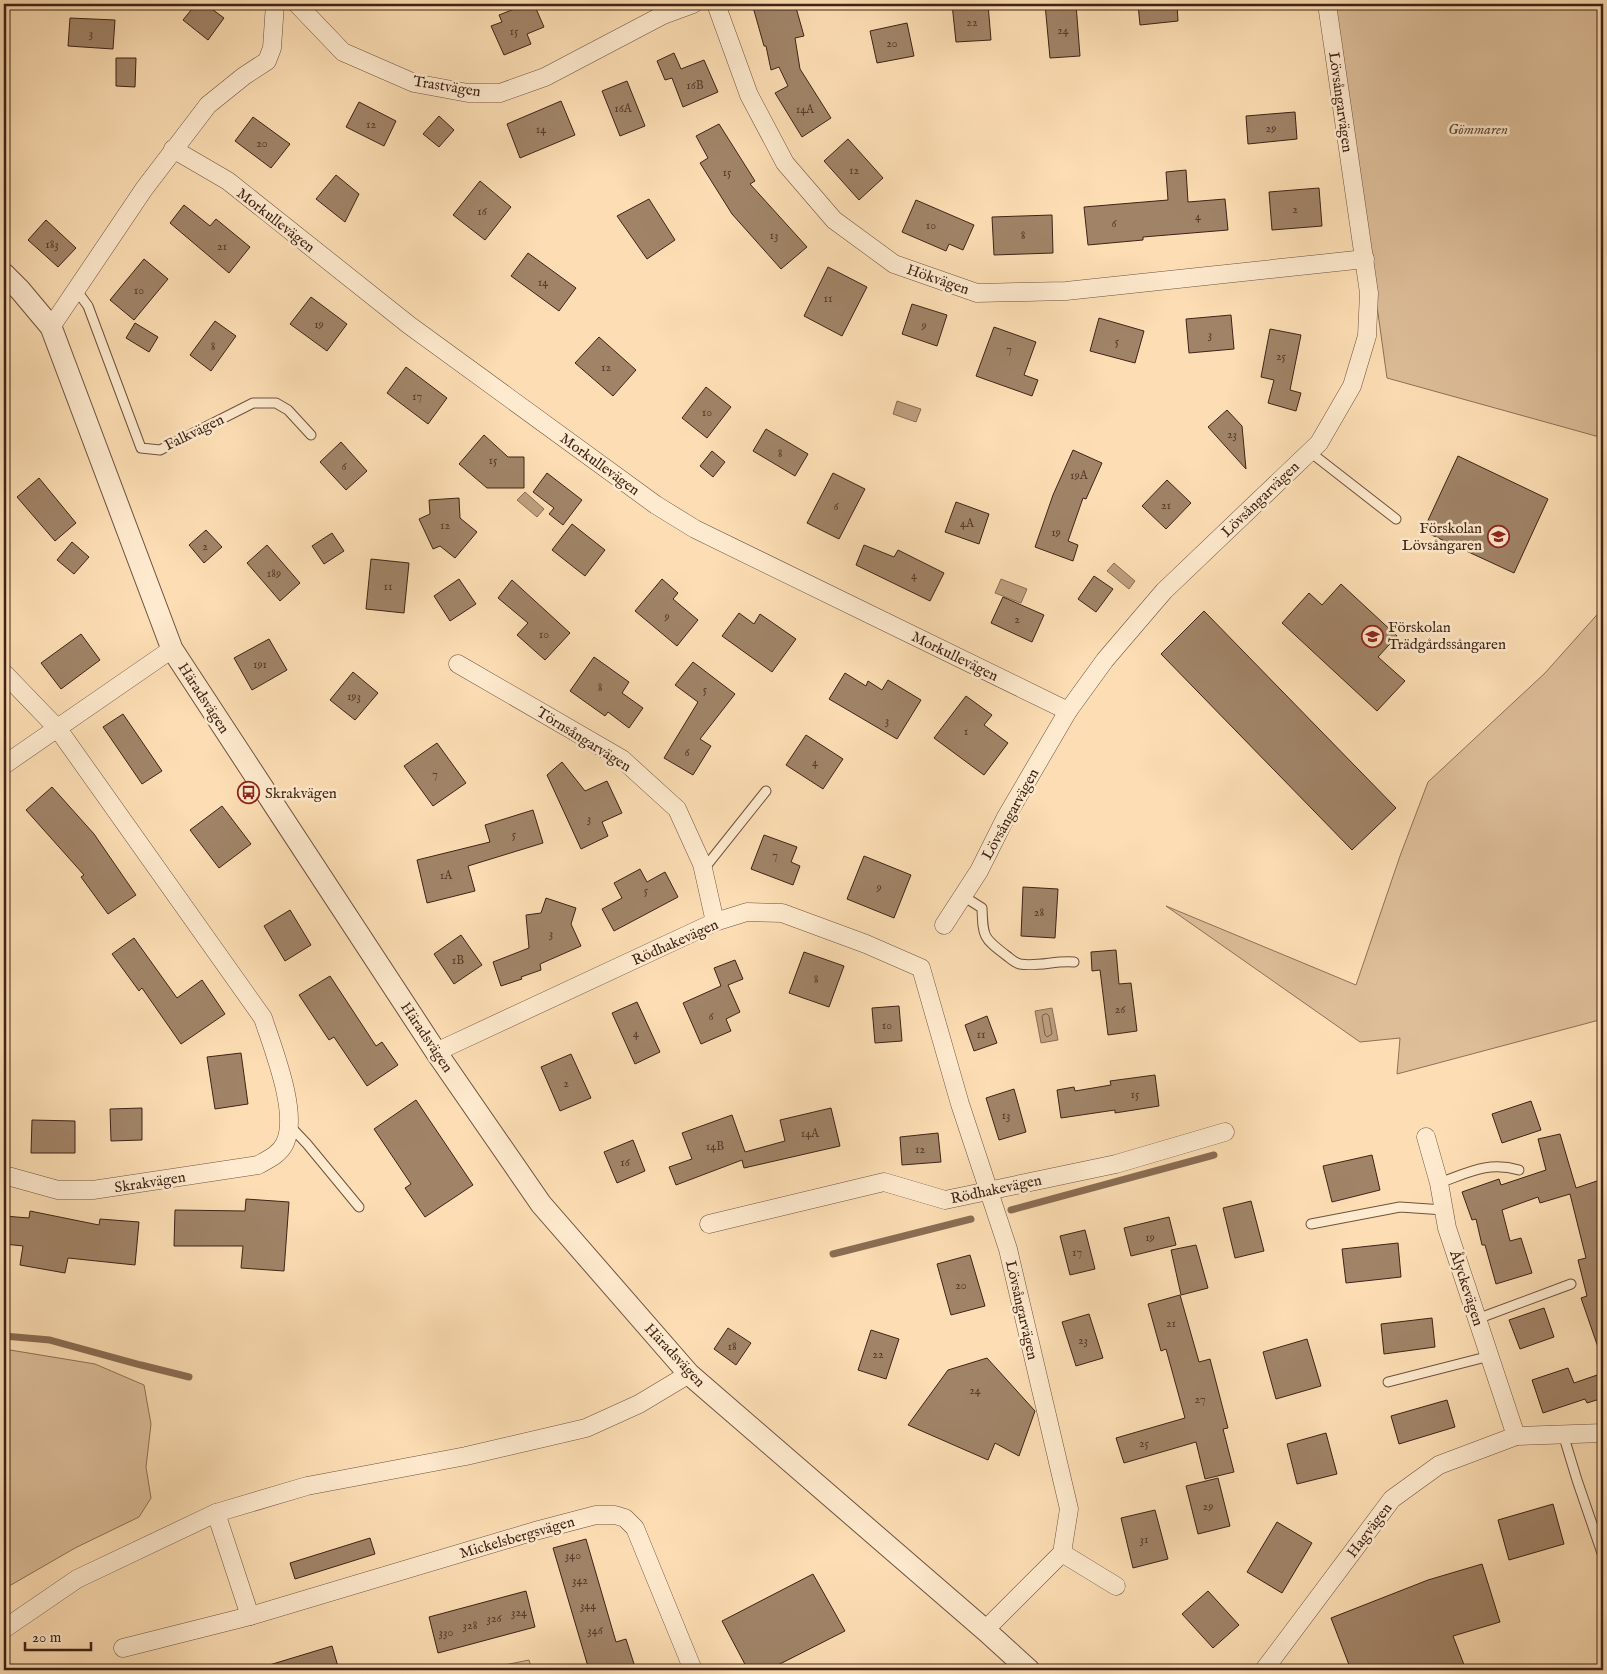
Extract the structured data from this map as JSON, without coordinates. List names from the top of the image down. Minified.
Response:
{"streets":{"street":["Trastvägen","Lövsångarvägen","Morkullevägen","Hökvägen","Häradsvägen","Törnsångarvägen","Rödhakevägen","Skrakvägen","Ålyckevägen","Hagvägen","Mickelsbergsvägen"],"lane":["Falkvägen"]},"crossings":[["Lövsångarvägen","Morkullevägen"],["Lövsångarvägen","Hökvägen"],["Lövsångarvägen","Rödhakevägen"],["Häradsvägen","Rödhakevägen"],["Törnsångarvägen","Rödhakevägen"],["Ålyckevägen","Hagvägen"]],"parks":["Gömmaren"],"places":{"school or university":["Förskolan Lövsångaren","Förskolan Trädgårdssångaren"],"bus stop":["Skrakvägen"]},"house_numbers":["22","24","15","3","20","16B","16A","14A","12","29","14","20","12","15","2","16","4","6","10","13","8","183","21","14","10","11","19","9","3","5","8","7","25","12","17","10","23","8","15","6","19A","21","6","4A","12","19","2","189","4","11","9","2","10","191","8","5","193","3","1","6","4","7","3","5","7","1A","9","5","28","3","1B","8","26","6","10","4","11","2","15","13","14A","14B","12","16","19","17","20","21","23","18","22","24","27","25","29","31","340","342","344","324","326","328","346","330"],"scale_bar":"20 m"}
